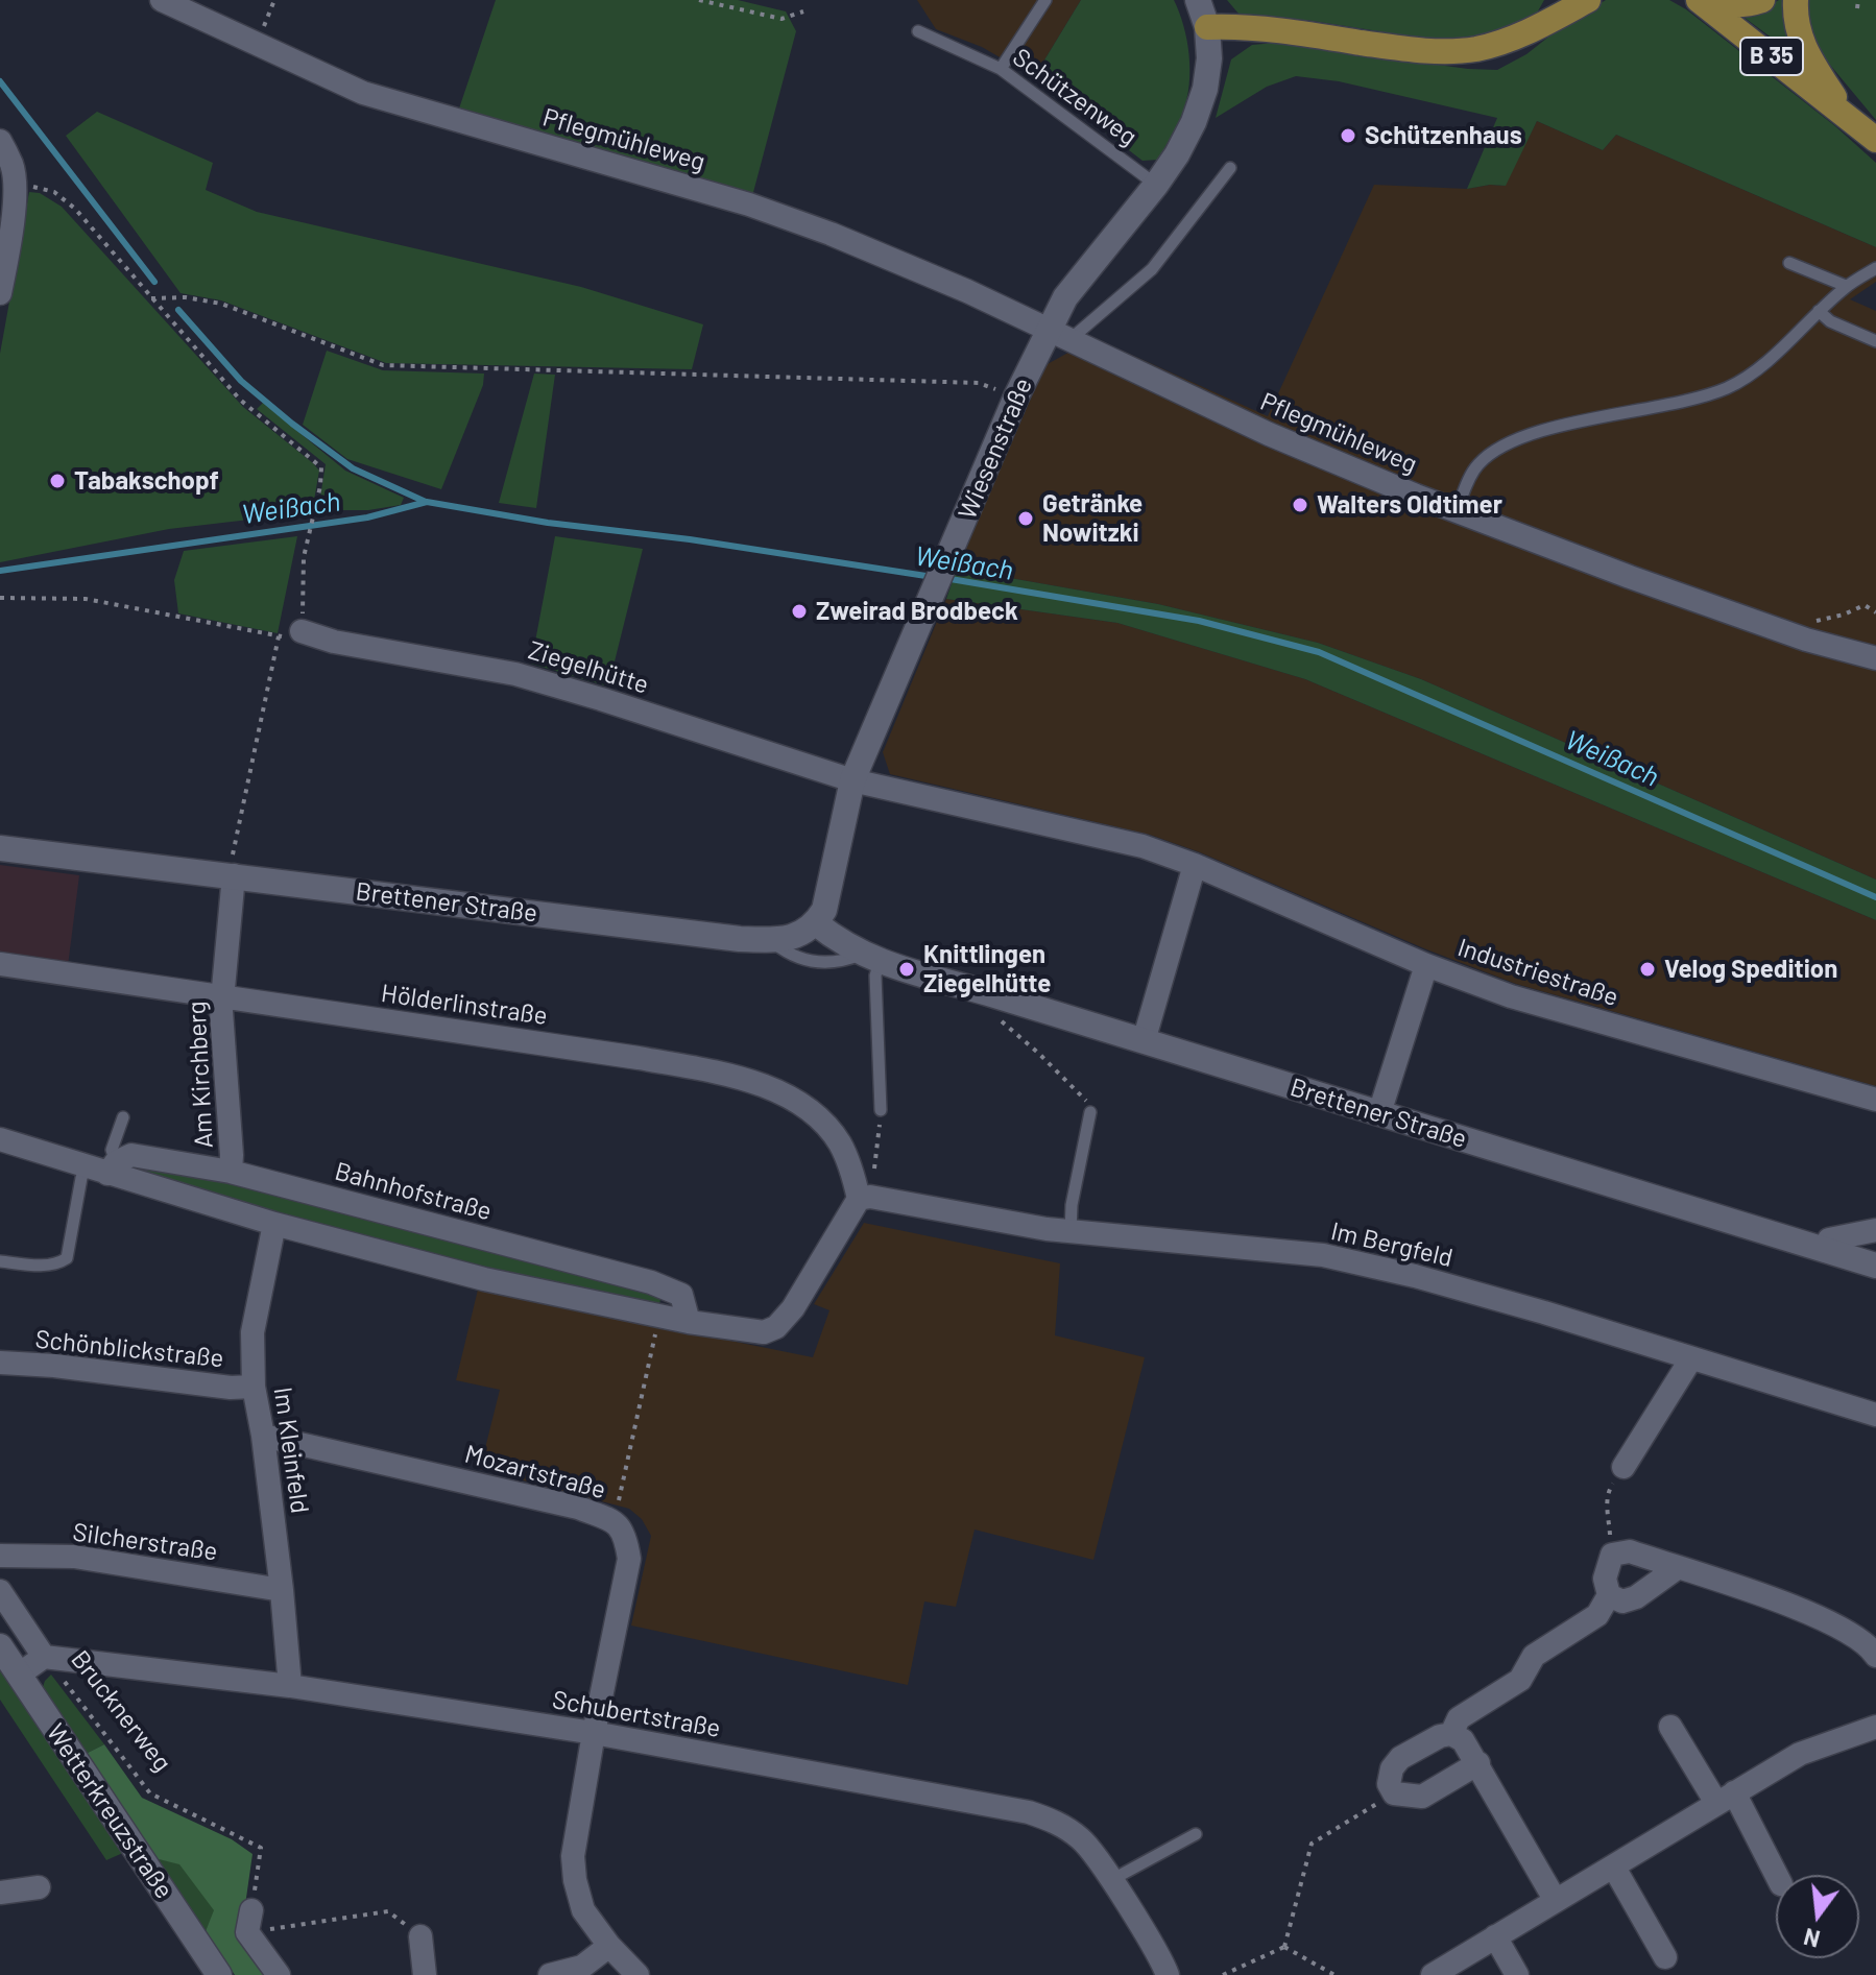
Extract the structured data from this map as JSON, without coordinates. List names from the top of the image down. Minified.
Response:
{"streets":{"main road":["B 35"],"street":["Pflegmühleweg","Wiesenstraße","Ziegelhütte","Brettener Straße","Industriestraße","Hölderlinstraße","Am Kirchberg","Bahnhofstraße","Im Bergfeld","Schönblickstraße","Im Kleinfeld","Mozartstraße","Silcherstraße","Schubertstraße","Wetterkreuzstraße"],"lane":["Schützenweg"],"path":["Brucknerweg"]},"crossings":[["Schützenweg","Wiesenstraße"],["Pflegmühleweg","Wiesenstraße"],["Wiesenstraße","Ziegelhütte"],["Wiesenstraße","Brettener Straße"],["Wiesenstraße","Industriestraße"],["Ziegelhütte","Industriestraße"],["Brettener Straße","Am Kirchberg"],["Hölderlinstraße","Am Kirchberg"],["Hölderlinstraße","Bahnhofstraße"],["Hölderlinstraße","Im Bergfeld"],["Am Kirchberg","Bahnhofstraße"],["Bahnhofstraße","Im Bergfeld"],["Bahnhofstraße","Im Kleinfeld"],["Schönblickstraße","Im Kleinfeld"],["Im Kleinfeld","Mozartstraße"],["Im Kleinfeld","Silcherstraße"],["Im Kleinfeld","Schubertstraße"],["Mozartstraße","Schubertstraße"],["Brucknerweg","Schubertstraße"]],"water":["Weißach"],"places":["Schützenhaus","Tabakschopf","Walters Oldtimer","Getränke Nowitzki","Zweirad Brodbeck","Knittlingen Ziegelhütte","Velog Spedition"],"north":"bottom"}
